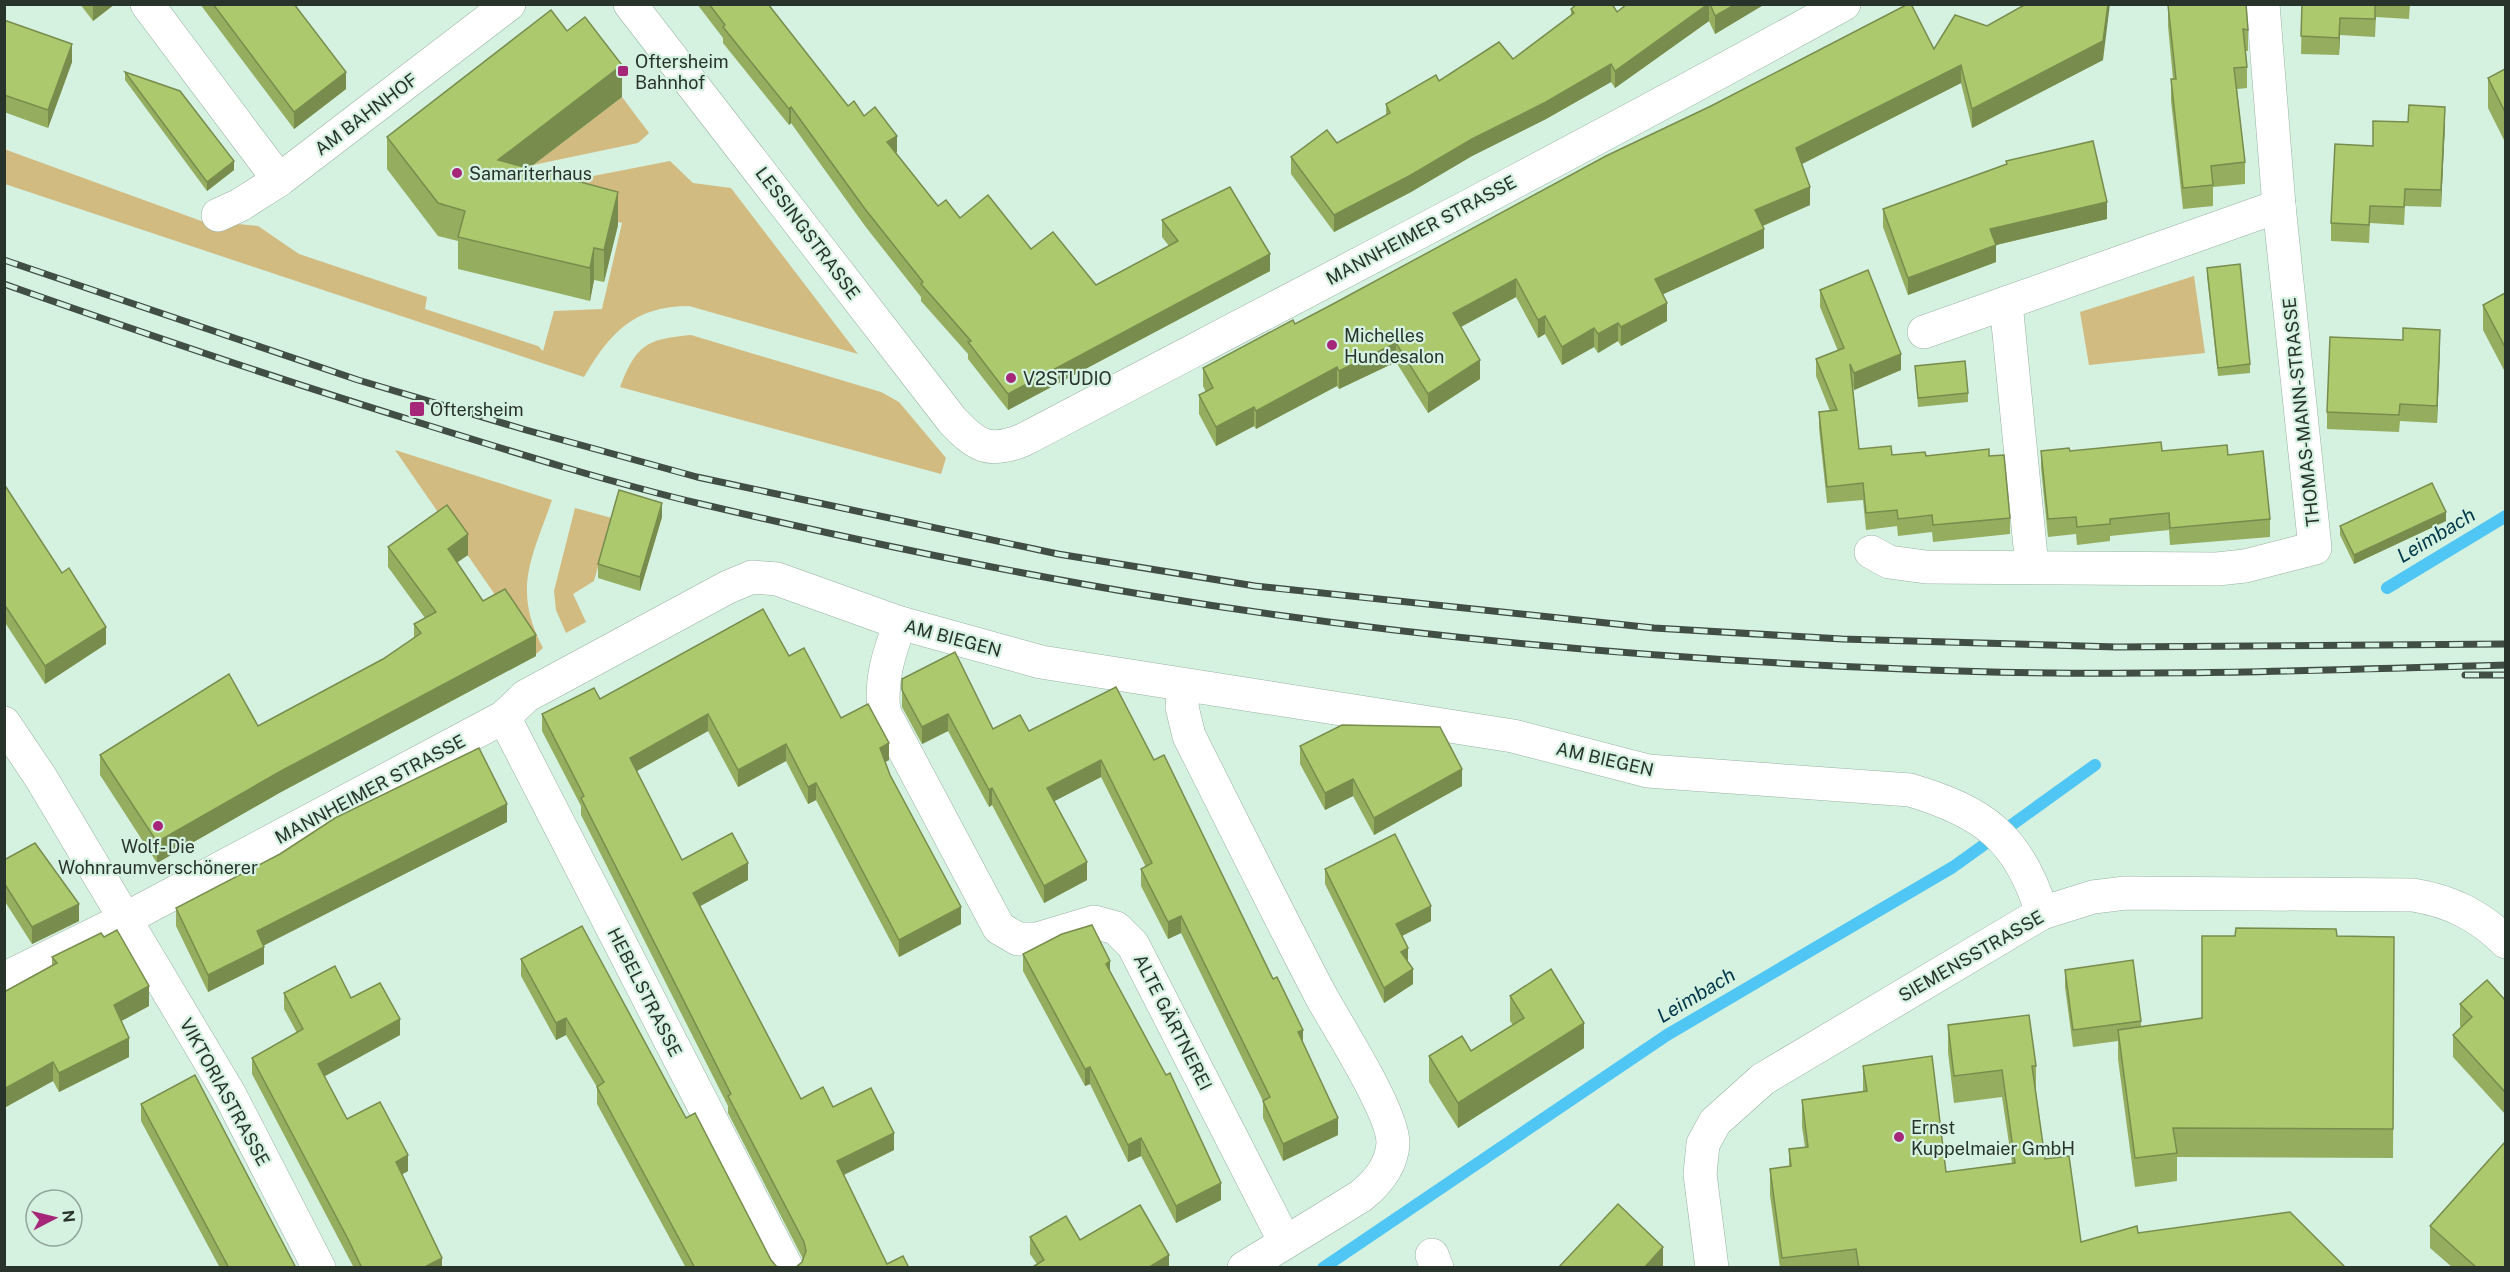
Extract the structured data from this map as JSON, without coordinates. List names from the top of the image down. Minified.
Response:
{"streets":{"street":["AM BAHNHOF","MANNHEIMER STRASSE","LESSINGSTRASSE","THOMAS-MANN-STRASSE","AM BIEGEN","SIEMENSSTRASSE","HEBELSTRASSE","ALTE GÄRTNEREI","VIKTORIASTRASSE"]},"crossings":[["MANNHEIMER STRASSE","LESSINGSTRASSE"],["MANNHEIMER STRASSE","AM BIEGEN"],["MANNHEIMER STRASSE","HEBELSTRASSE"],["MANNHEIMER STRASSE","VIKTORIASTRASSE"],["AM BIEGEN","SIEMENSSTRASSE"],["AM BIEGEN","ALTE GÄRTNEREI"]],"water":["Leimbach"],"places":{"transit":["Oftersheim Bahnhof","Oftersheim"],"other":["Samariterhaus","Michelles Hundesalon","V2STUDIO","Wolf- Die Wohnraumverschönerer","Ernst Kuppelmaier GmbH"]},"north":"right"}
